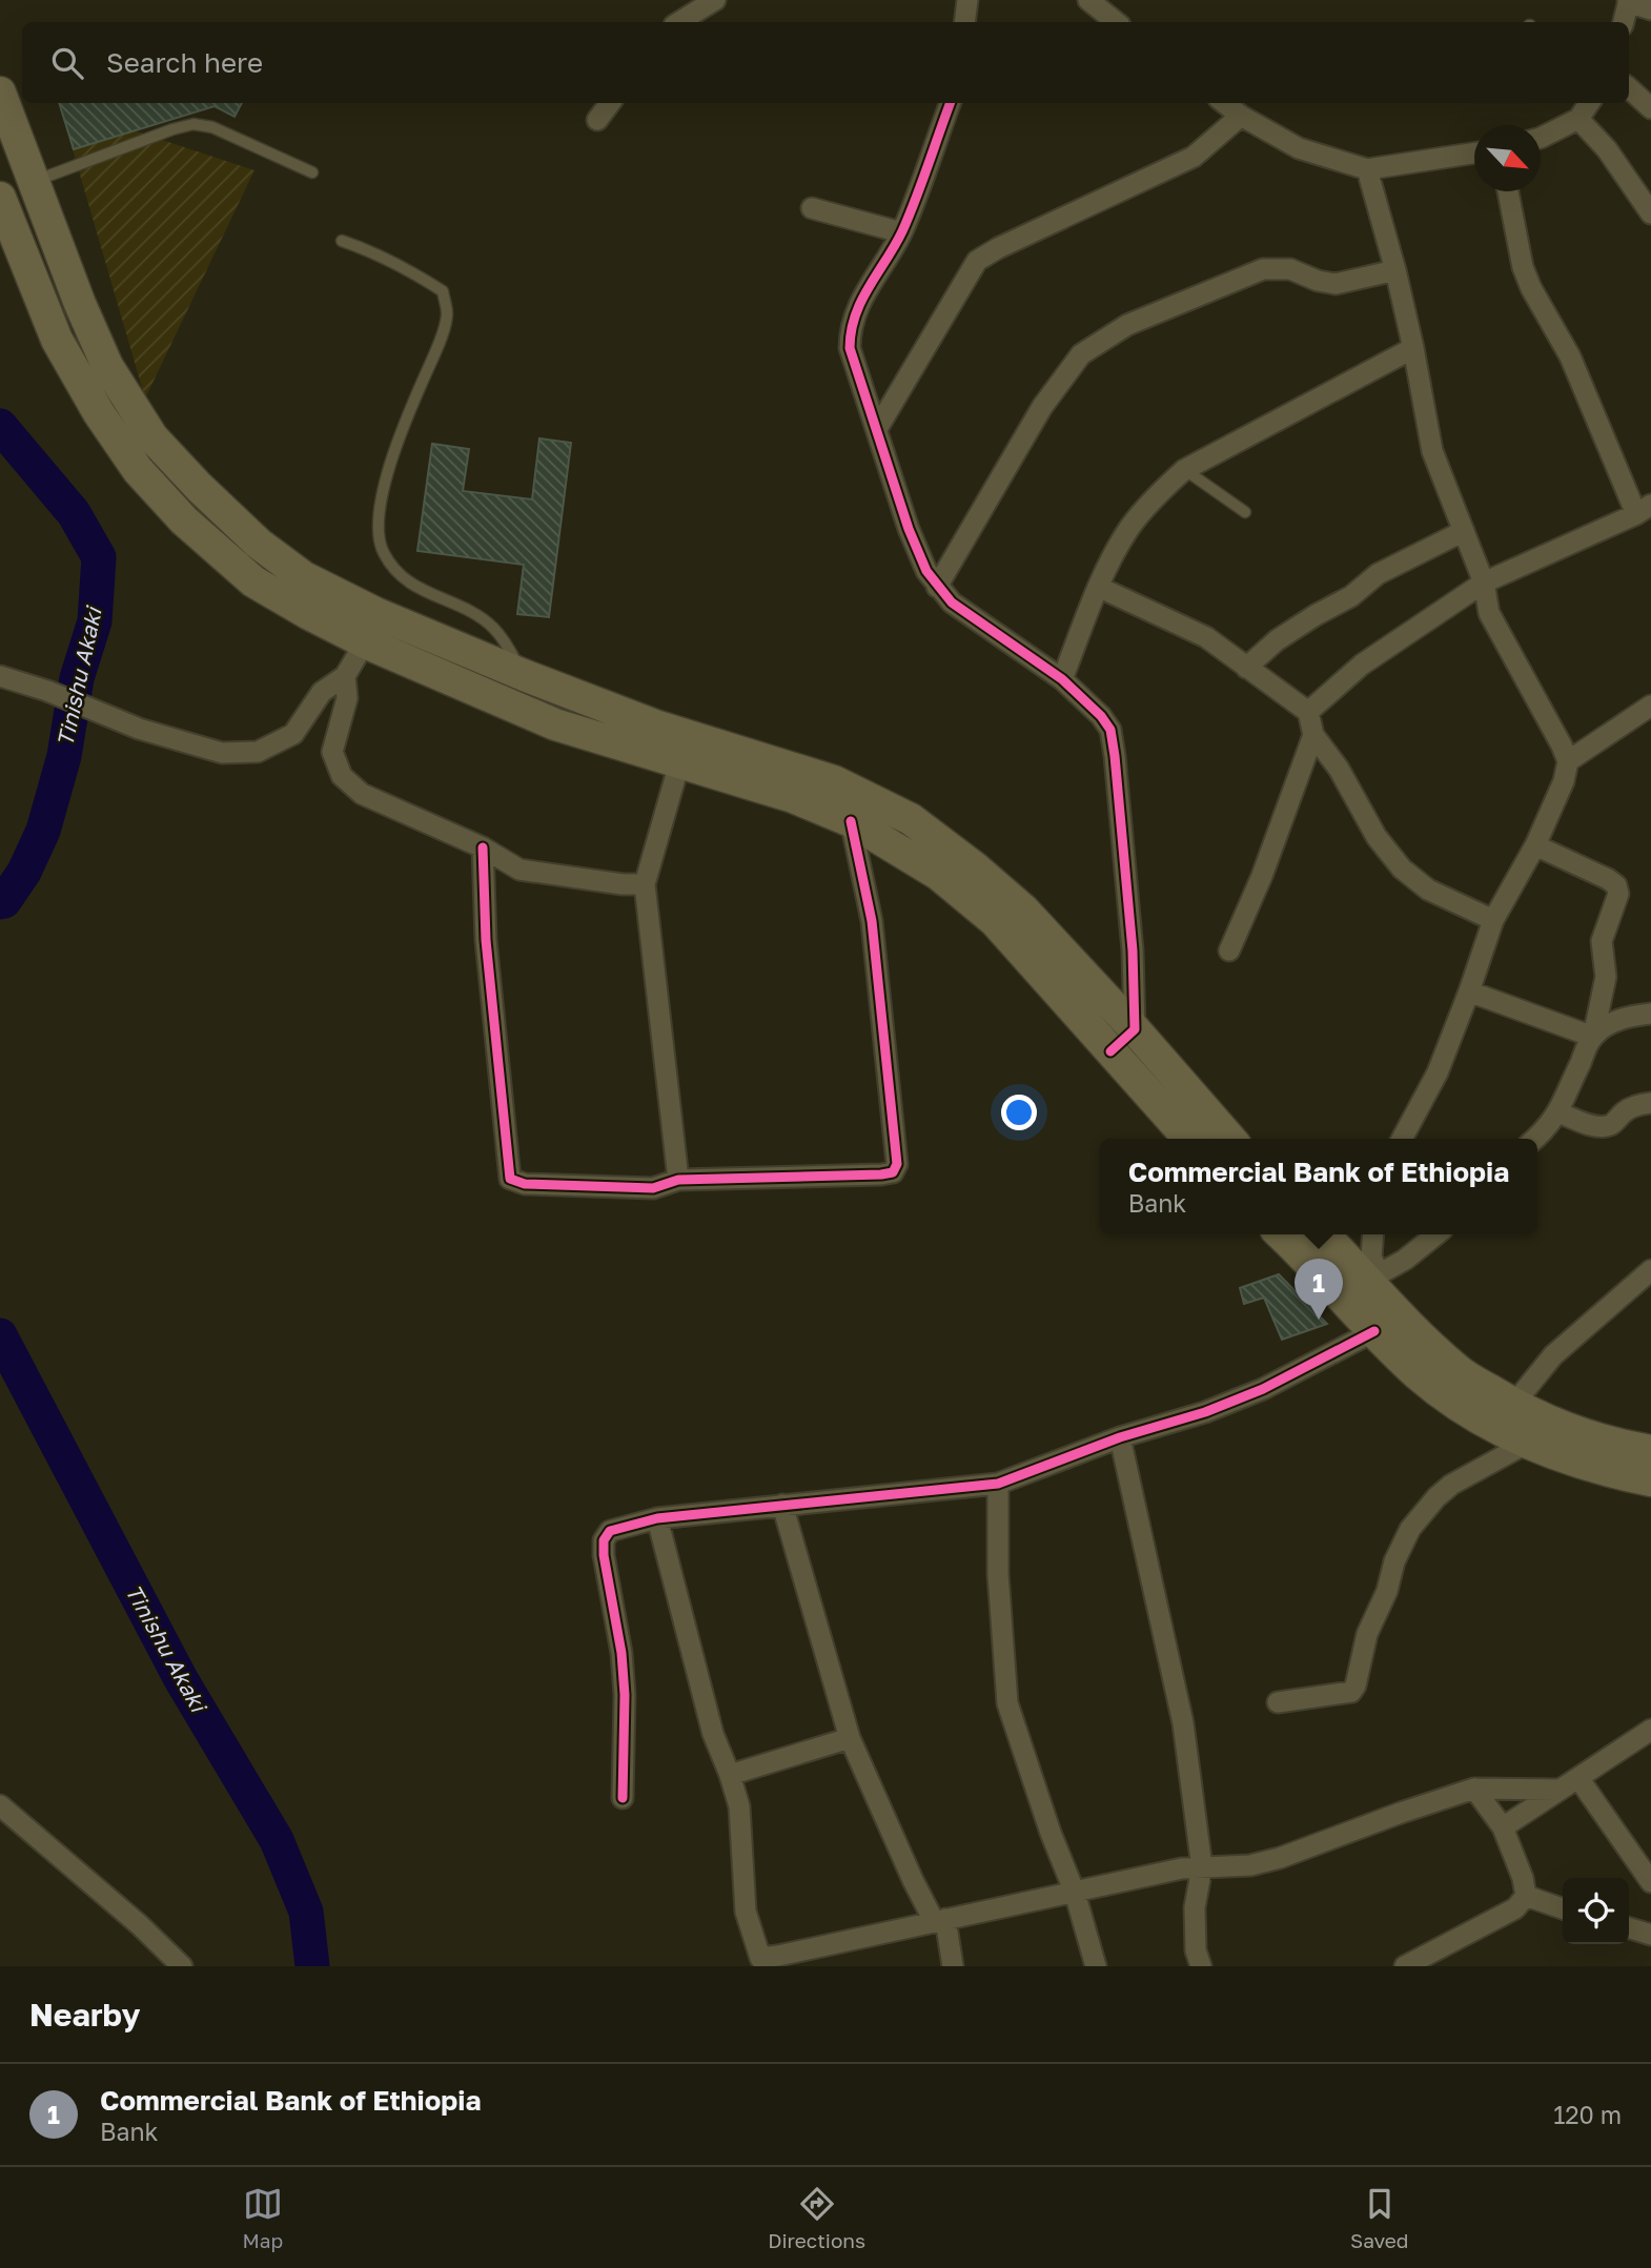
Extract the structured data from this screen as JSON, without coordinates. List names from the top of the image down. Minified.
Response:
{"water":["Tinishu Akaki"],"north":"bottom right","page":{"search":"Search here","popup":["Commercial Bank of Ethiopia","Bank"],"pins":"1","heading":"Nearby","list":[{"mark":"1","name":"Commercial Bank of Ethiopia","note":"Bank","value":"120 m"}],"nav":["Map","Directions","Saved"]}}
